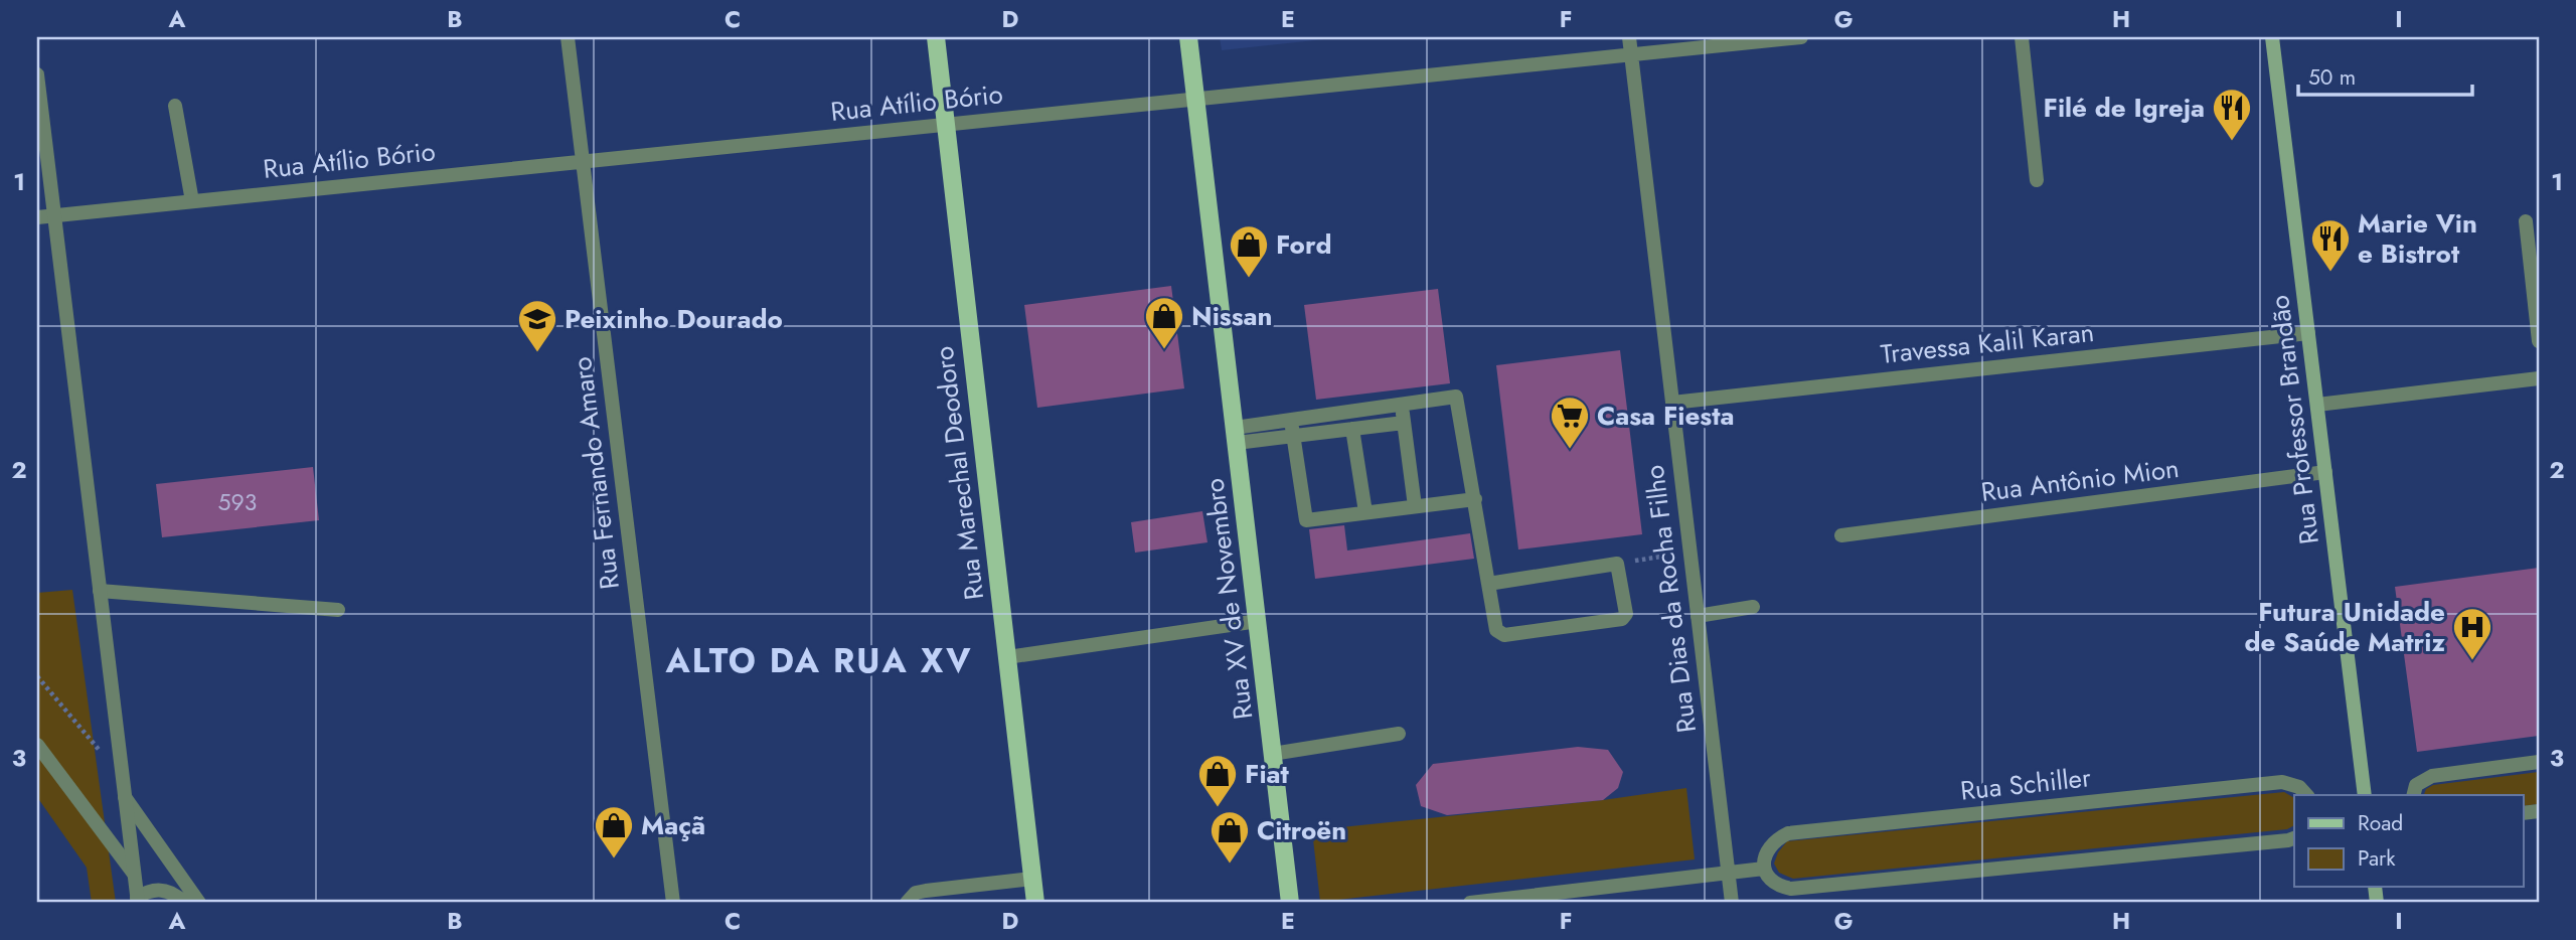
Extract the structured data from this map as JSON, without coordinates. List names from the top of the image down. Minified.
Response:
{"streets":{"main road":["Rua Professor Brandão","Rua Marechal Deodoro","Rua XV de Novembro"],"street":["Rua Atílio Bório","Travessa Kalil Karan","Rua Fernando Amaro","Rua Antônio Mion","Rua Dias da Rocha Filho","Rua Schiller"]},"crossings":[["Rua Atílio Bório","Rua Fernando Amaro"],["Rua Atílio Bório","Rua Marechal Deodoro"],["Rua Atílio Bório","Rua XV de Novembro"],["Rua Atílio Bório","Rua Dias da Rocha Filho"],["Travessa Kalil Karan","Rua Professor Brandão"],["Travessa Kalil Karan","Rua Dias da Rocha Filho"],["Rua Professor Brandão","Rua Antônio Mion"]],"districts":["ALTO DA RUA XV"],"places":{"restaurant":["Filé de Igreja","Marie Vin e Bistrot"],"shop":["Ford","Nissan","Fiat","Maçã","Citroën"],"school or university":["Peixinho Dourado"],"supermarket":["Casa Fiesta"],"hospital":["Futura Unidade de Saúde Matriz"]},"house_numbers":["593"],"legend":["Road","Park"],"scale_bar":"50 m","grid":{"columns":["A","B","C","D","E","F","G","H","I"],"rows":["1","2","3"]}}
